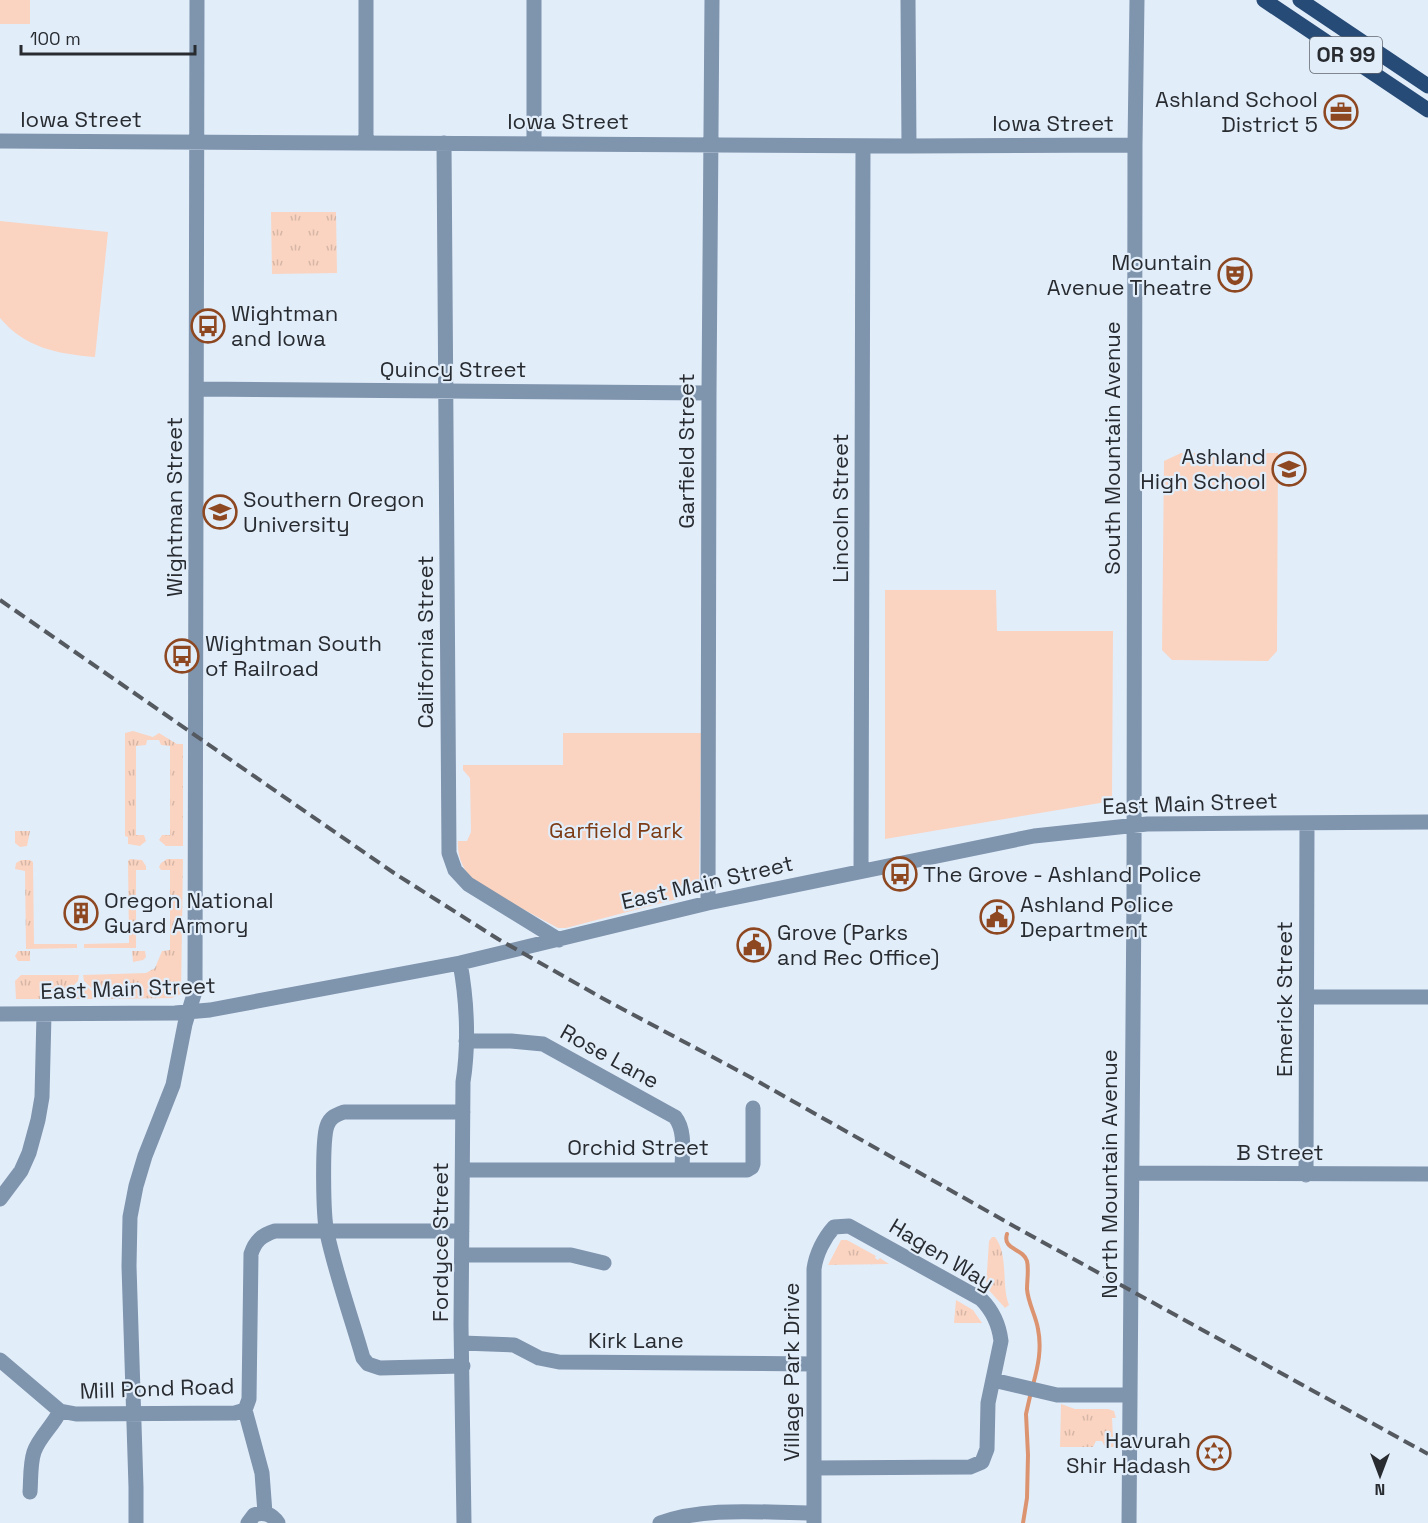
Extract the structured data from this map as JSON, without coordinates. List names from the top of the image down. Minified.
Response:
{"streets":{"main road":["OR 99"],"street":["Iowa Street","Quincy Street","South Mountain Avenue","Garfield Street","Wightman Street","Lincoln Street","California Street","East Main Street","Emerick Street","Rose Lane","Orchid Street","B Street","North Mountain Avenue","Fordyce Street","Hagen Way","Kirk Lane","Village Park Drive","Mill Pond Road"]},"crossings":[["Iowa Street","South Mountain Avenue"],["Iowa Street","Garfield Street"],["Iowa Street","Wightman Street"],["Iowa Street","Lincoln Street"],["Iowa Street","California Street"],["Quincy Street","Garfield Street"],["Quincy Street","Wightman Street"],["Quincy Street","California Street"],["South Mountain Avenue","East Main Street"],["South Mountain Avenue","North Mountain Avenue"],["Garfield Street","East Main Street"],["Wightman Street","East Main Street"],["Wightman Street","Mill Pond Road"],["Lincoln Street","East Main Street"],["California Street","East Main Street"],["East Main Street","Emerick Street"],["East Main Street","North Mountain Avenue"],["East Main Street","Fordyce Street"],["Emerick Street","B Street"],["Rose Lane","Orchid Street"],["Rose Lane","Fordyce Street"],["Orchid Street","Fordyce Street"],["B Street","North Mountain Avenue"],["Fordyce Street","Kirk Lane"],["Fordyce Street","Mill Pond Road"],["Hagen Way","Village Park Drive"],["Kirk Lane","Village Park Drive"]],"parks":["Garfield Park"],"places":{"office":["Ashland School District 5"],"theatre":["Mountain Avenue Theatre"],"bus stop":["Wightman and Iowa","Wightman South of Railroad","The Grove - Ashland Police"],"school or university":["Ashland High School","Southern Oregon University"],"building":["Oregon National Guard Armory"],"public building":["Ashland Police Department","Grove (Parks and Rec Office)"],"synagogue":["Havurah Shir Hadash"]},"scale_bar":"100 m","north":"bottom"}
